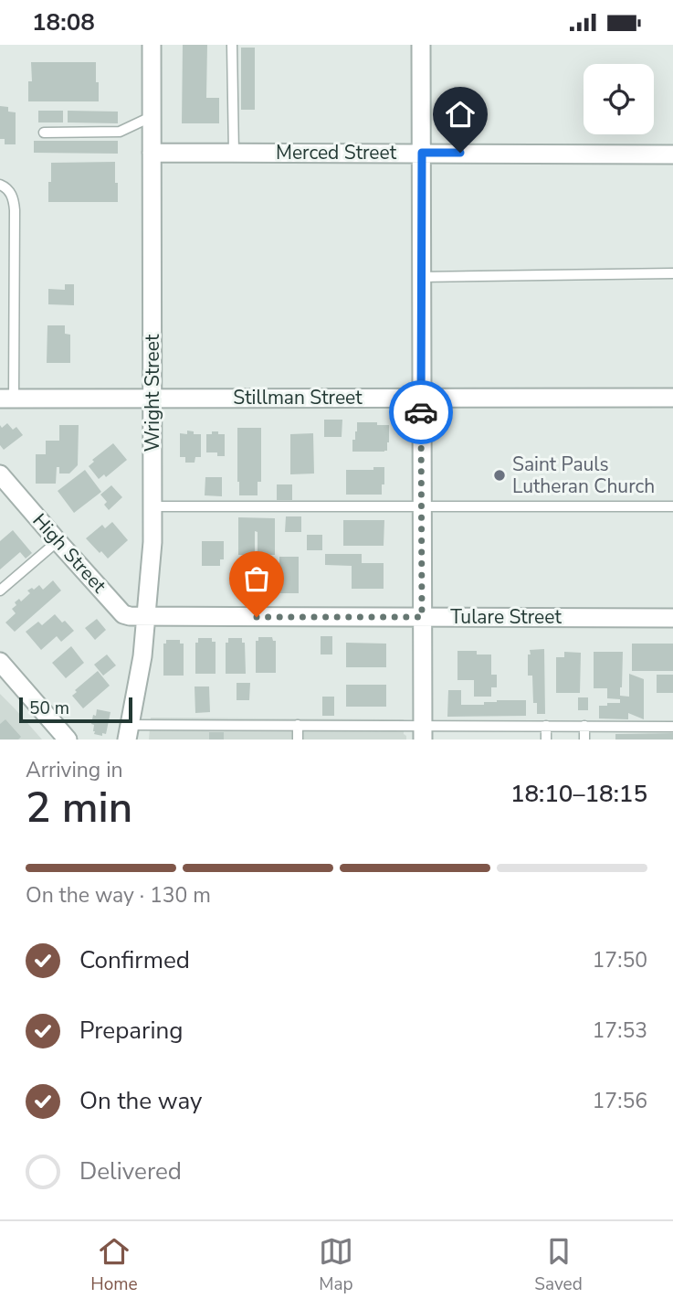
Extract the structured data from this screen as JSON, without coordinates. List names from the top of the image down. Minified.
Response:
{"streets":{"street":["Merced Street","Wright Street","Stillman Street","High Street","Tulare Street"]},"crossings":[["Merced Street","Wright Street"],["Wright Street","Stillman Street"],["Wright Street","High Street"],["Wright Street","Tulare Street"],["High Street","Tulare Street"]],"places":["Saint Pauls Lutheran Church"],"scale_bar":"50 m","page":{"status":"18:08","scale":"50 m","heading":["2 min","Arriving in","18:10–18:15"],"bar":"On the way · 130 m","list":[["Confirmed","17:50"],["Preparing","17:53"],["On the way","17:56"],"Delivered"],"tabs":["Home","Map","Saved"]}}
